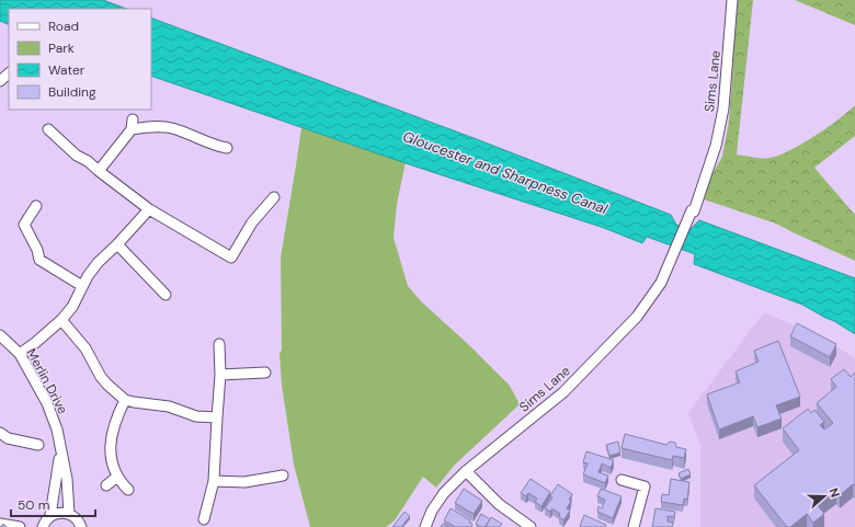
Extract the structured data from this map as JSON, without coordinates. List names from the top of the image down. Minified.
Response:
{"streets":{"street":["Sims Lane","Merlin Drive"]},"water":["Gloucester and Sharpness Canal"],"legend":["Road","Park","Water","Building"],"scale_bar":"50 m","north":"right"}
